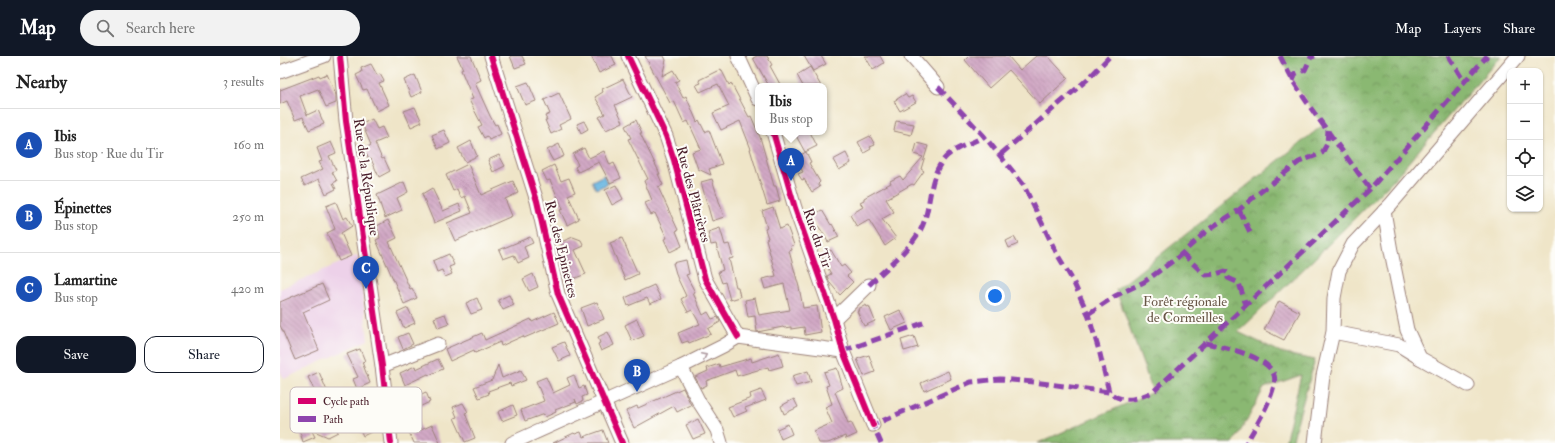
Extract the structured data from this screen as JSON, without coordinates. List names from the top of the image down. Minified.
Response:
{"streets":{"street":["Rue de la République","Rue des Plâtrières","Rue du Tir","Rue des Epinettes"]},"parks":["Forêt régionale de Cormeilles"],"legend":["Cycle path","Path"],"page":{"header":"Map","search":"Search here","nav":["Map","Layers","Share"],"heading":["Nearby","3 results"],"map_buttons":["+","−"],"popup":["Ibis","Bus stop"],"list":[{"mark":"A","name":"Ibis","note":"Bus stop · Rue du Tir","value":"160 m"},{"mark":"B","name":"Épinettes","note":"Bus stop","value":"250 m"},{"mark":"C","name":"Lamartine","note":"Bus stop","value":"420 m"}],"pins":["A","C","B"],"buttons":["Save","Share"]}}
